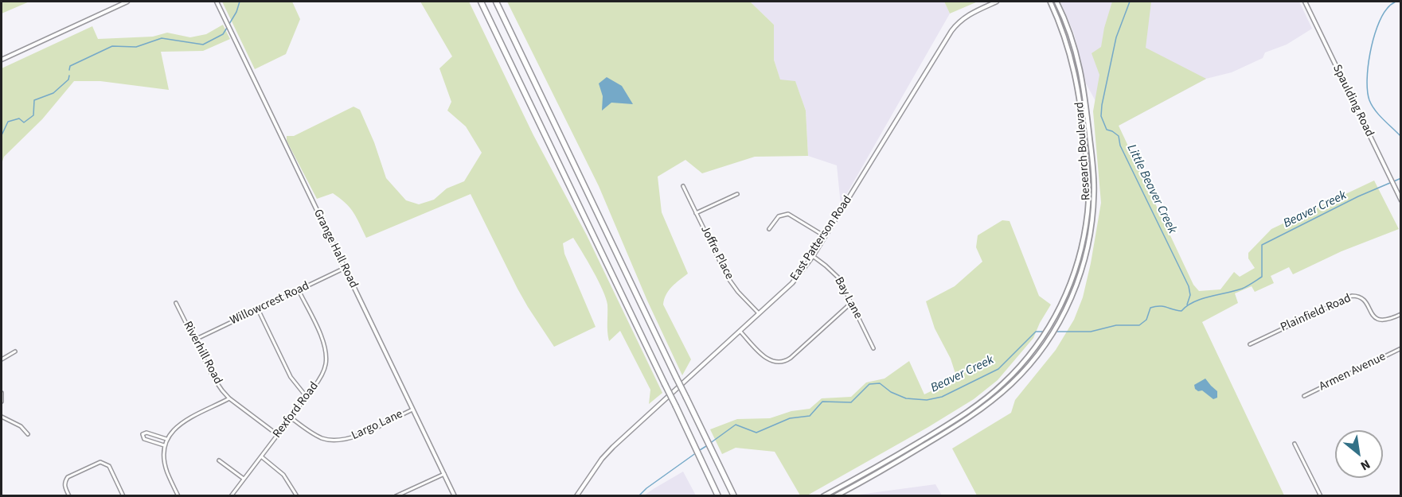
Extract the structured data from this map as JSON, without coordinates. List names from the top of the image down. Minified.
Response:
{"streets":{"main road":["Research Boulevard"],"street":["Spaulding Road","East Patterson Road","Grange Hall Road","Joffre Place","Bay Lane","Willowcrest Road","Plainfield Road","Riverhill Road","Armen Avenue","Rexford Road","Largo Lane"]},"crossings":[["East Patterson Road","Joffre Place"],["East Patterson Road","Bay Lane"],["Grange Hall Road","Willowcrest Road"],["Grange Hall Road","Largo Lane"],["Willowcrest Road","Riverhill Road"],["Willowcrest Road","Rexford Road"],["Riverhill Road","Rexford Road"],["Rexford Road","Largo Lane"]],"water":["Little Beaver Creek","Beaver Creek"],"north":"bottom right"}
